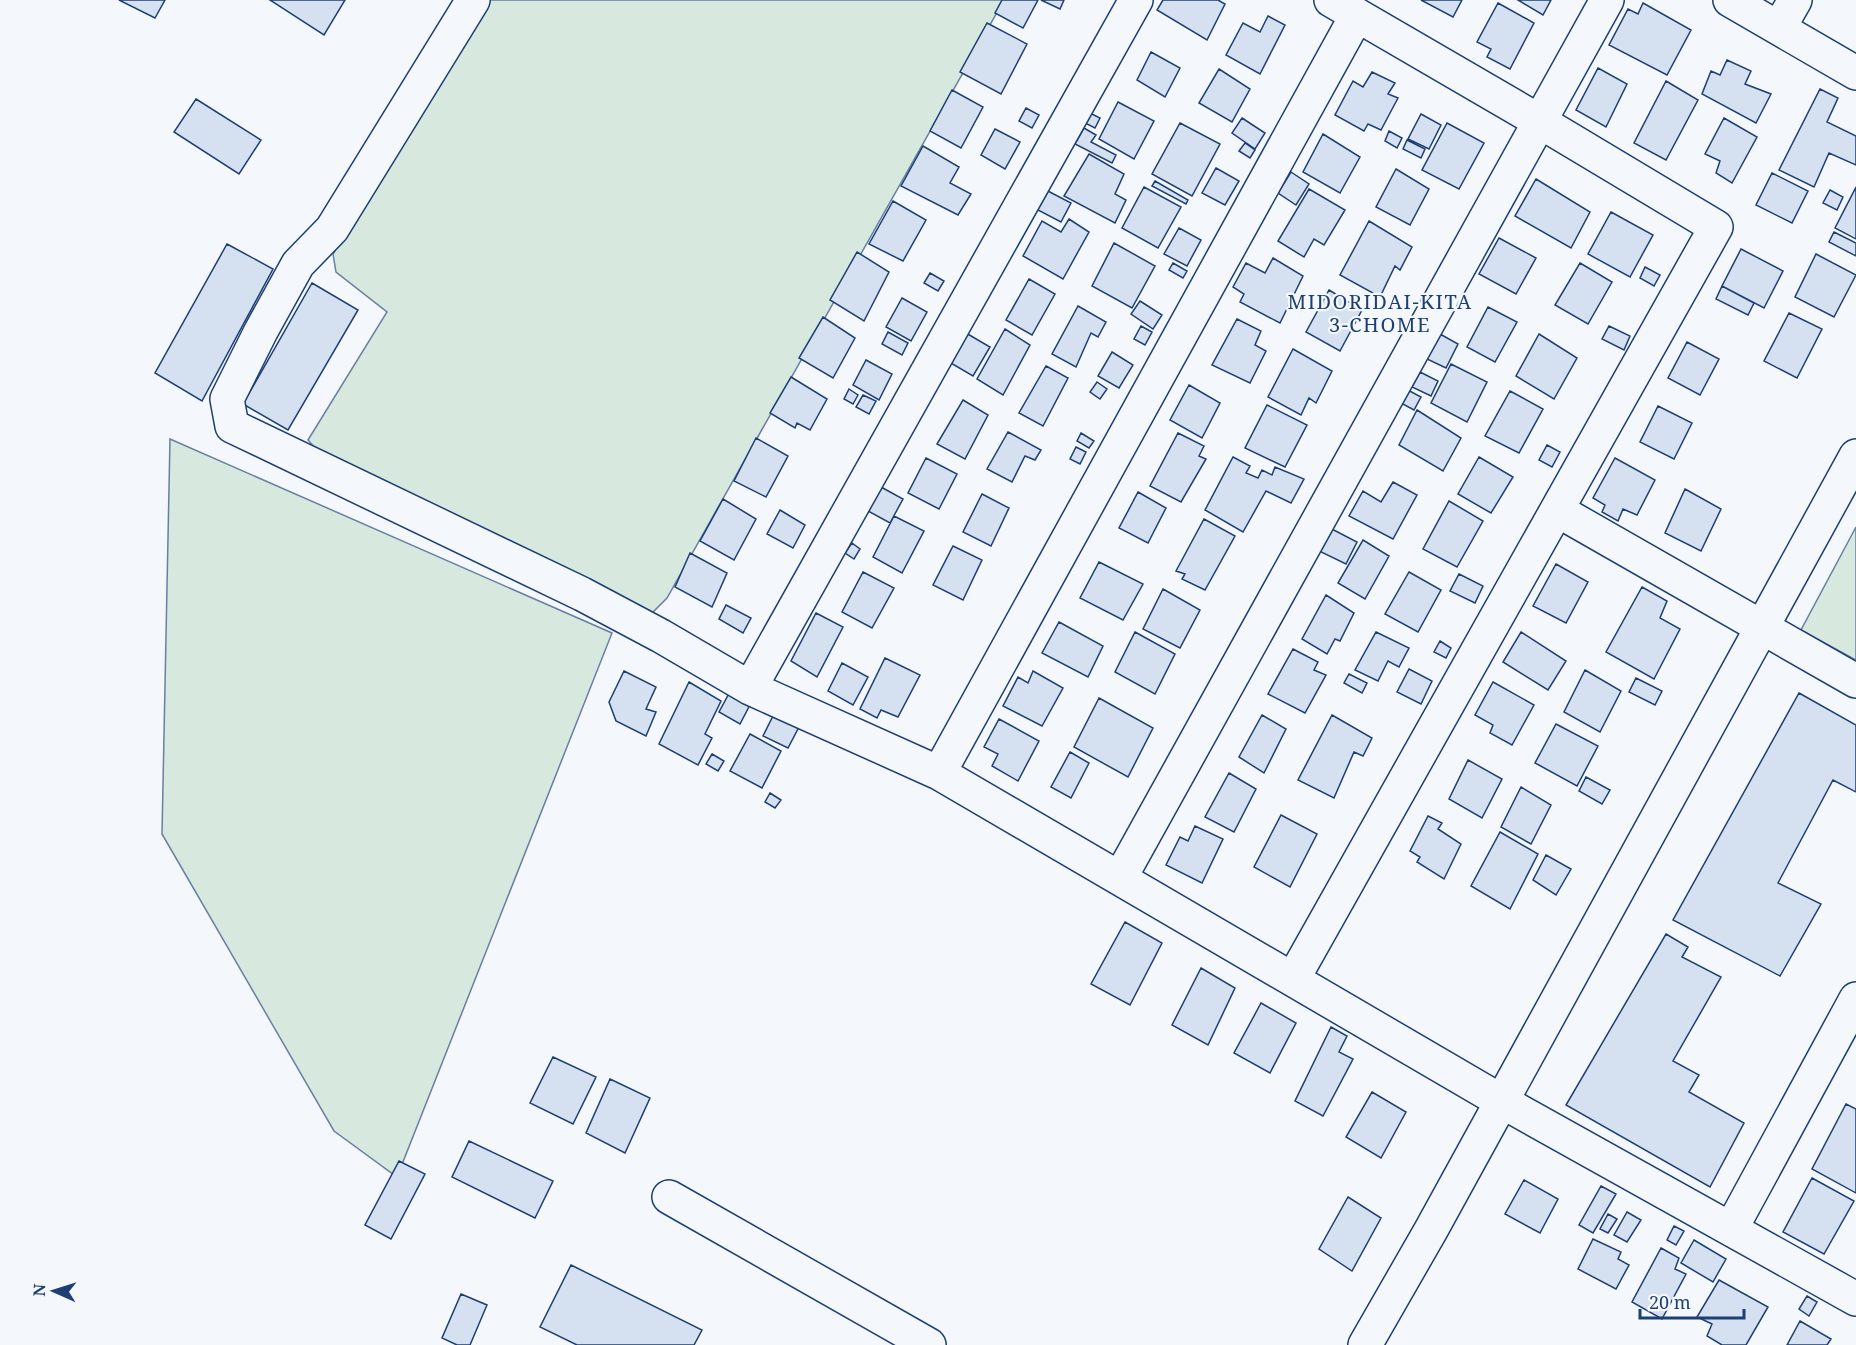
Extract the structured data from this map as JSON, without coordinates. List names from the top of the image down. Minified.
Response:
{"districts":["MIDORIDAI-KITA 3-CHOME"],"scale_bar":"20 m","north":"left"}
